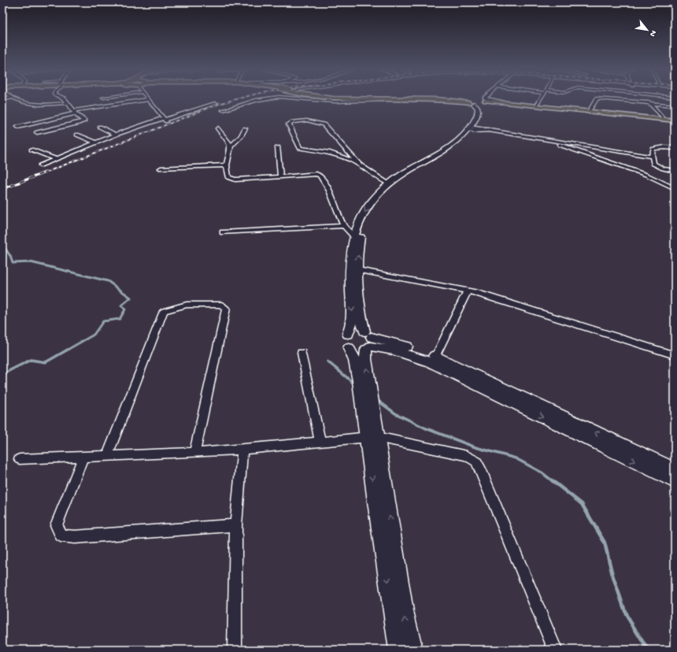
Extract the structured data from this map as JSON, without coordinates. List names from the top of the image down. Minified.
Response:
{"north":"bottom right"}
